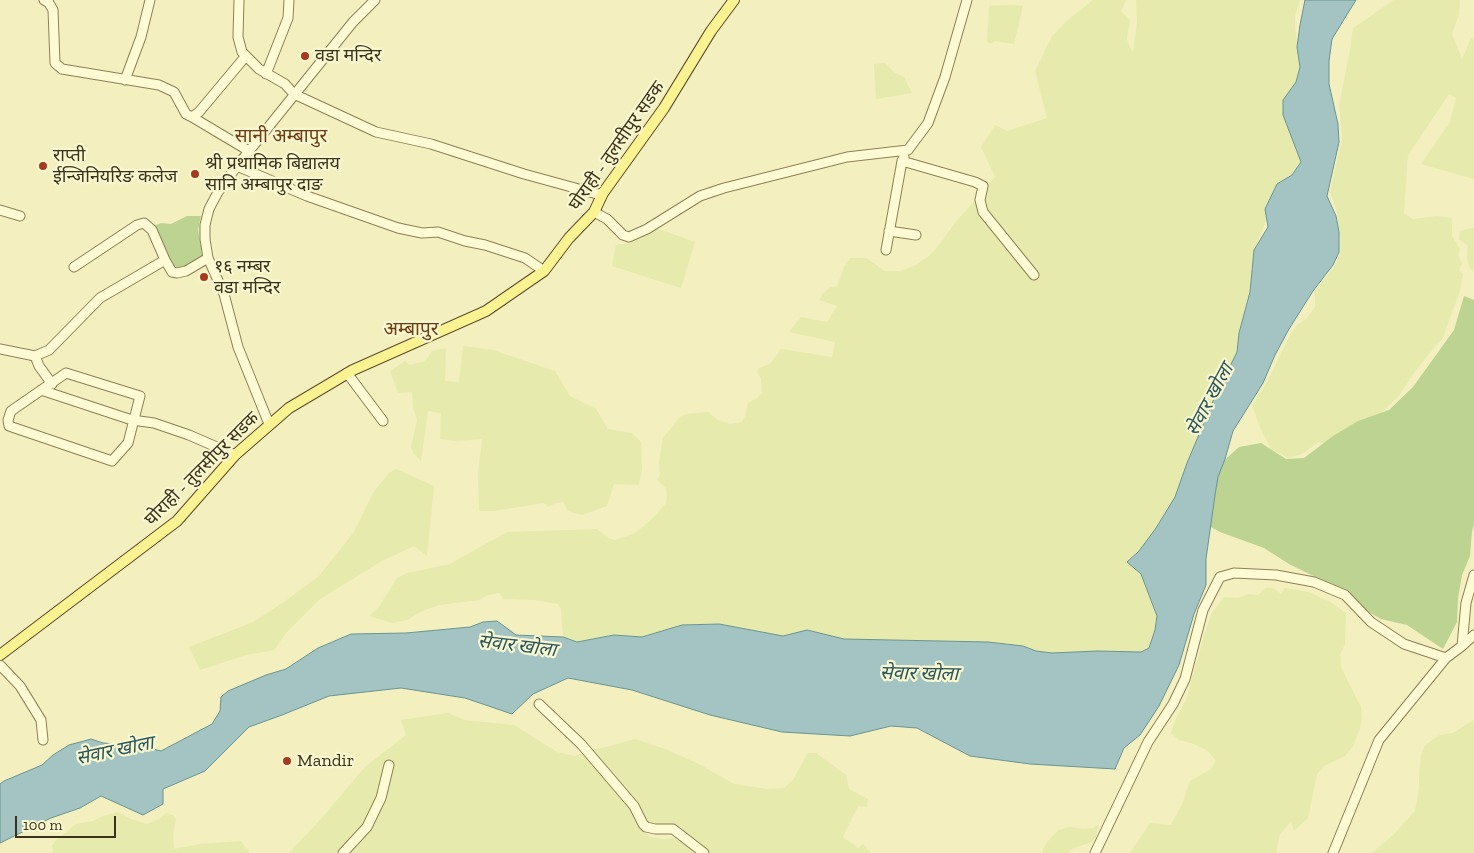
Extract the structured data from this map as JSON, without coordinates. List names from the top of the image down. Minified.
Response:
{"streets":{"main road":["घोराही - तुलसीपुर सडक"]},"districts":["सानी अम्बापुर","अम्बापुर"],"water":["सेवार खोला"],"places":["वडा मन्दिर","राप्ती ईन्जिनियरिङ कलेज","श्री प्रथामिक बिद्यालय सानि अम्बापुर दाङ","१६ नम्बर वडा मन्दिर","Mandir"],"scale_bar":"100 m"}
